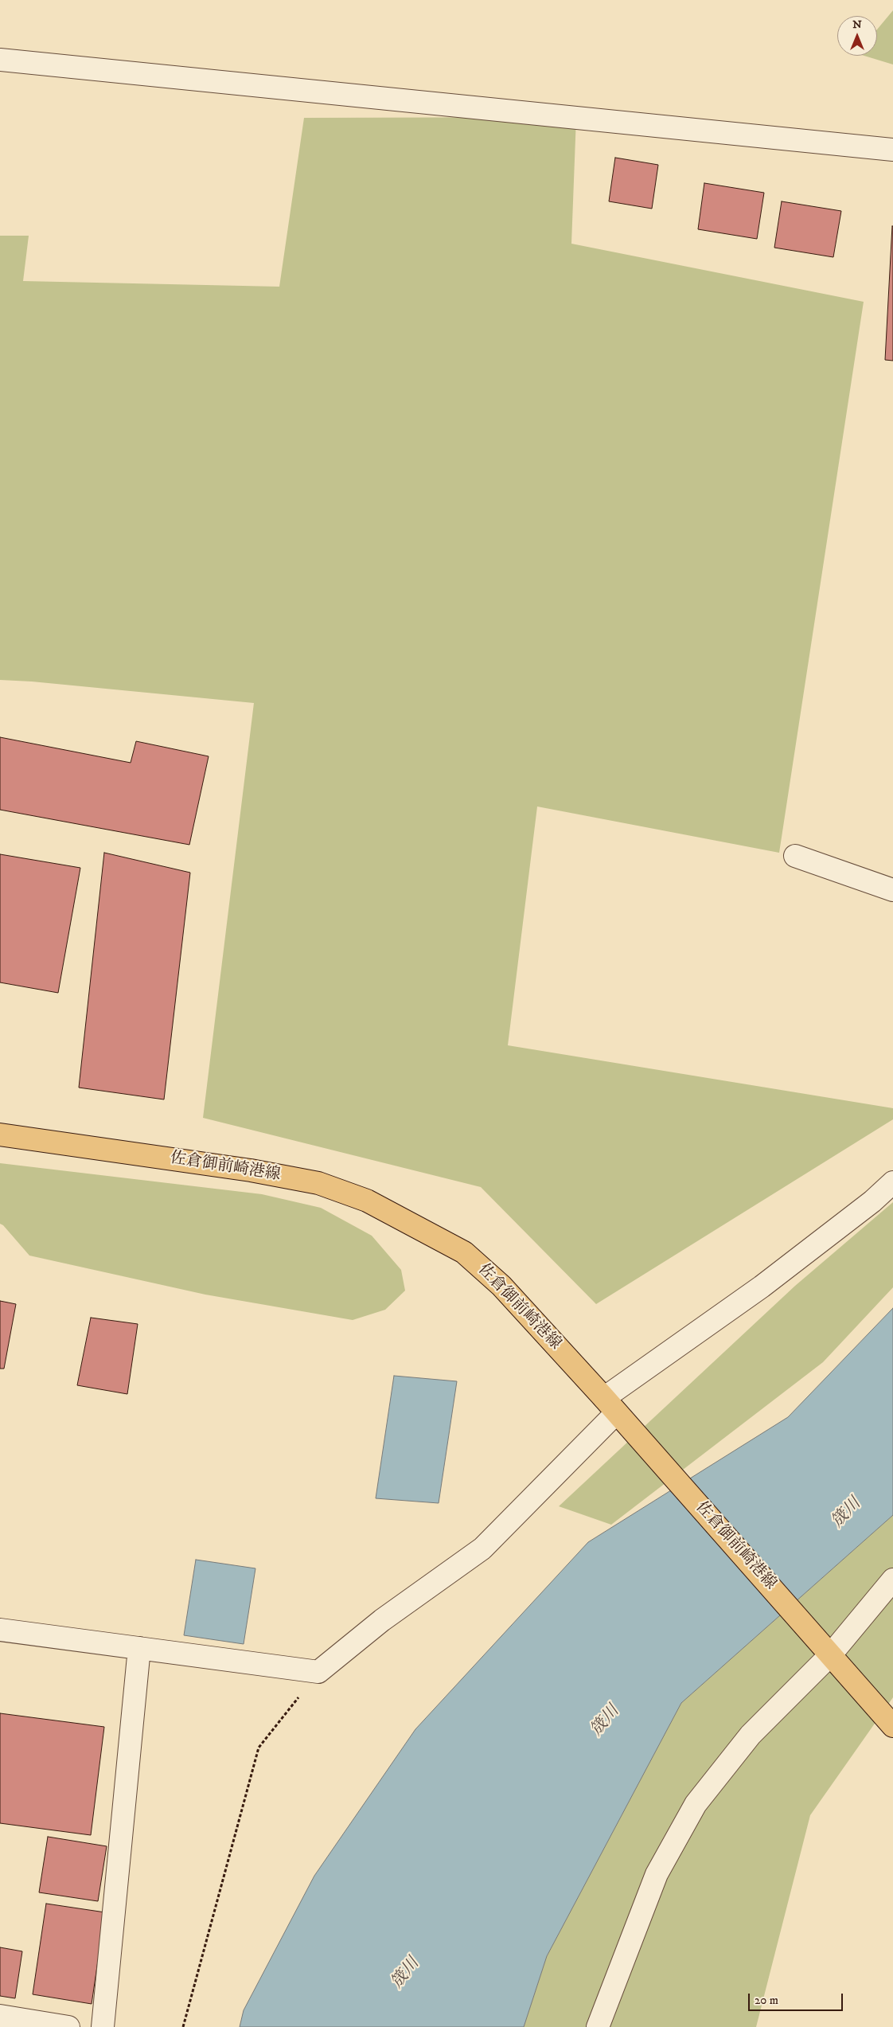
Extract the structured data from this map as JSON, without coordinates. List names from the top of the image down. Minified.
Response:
{"streets":{"main road":["佐倉御前崎港線"]},"water":["筬川"],"scale_bar":"20 m","north":"top"}
